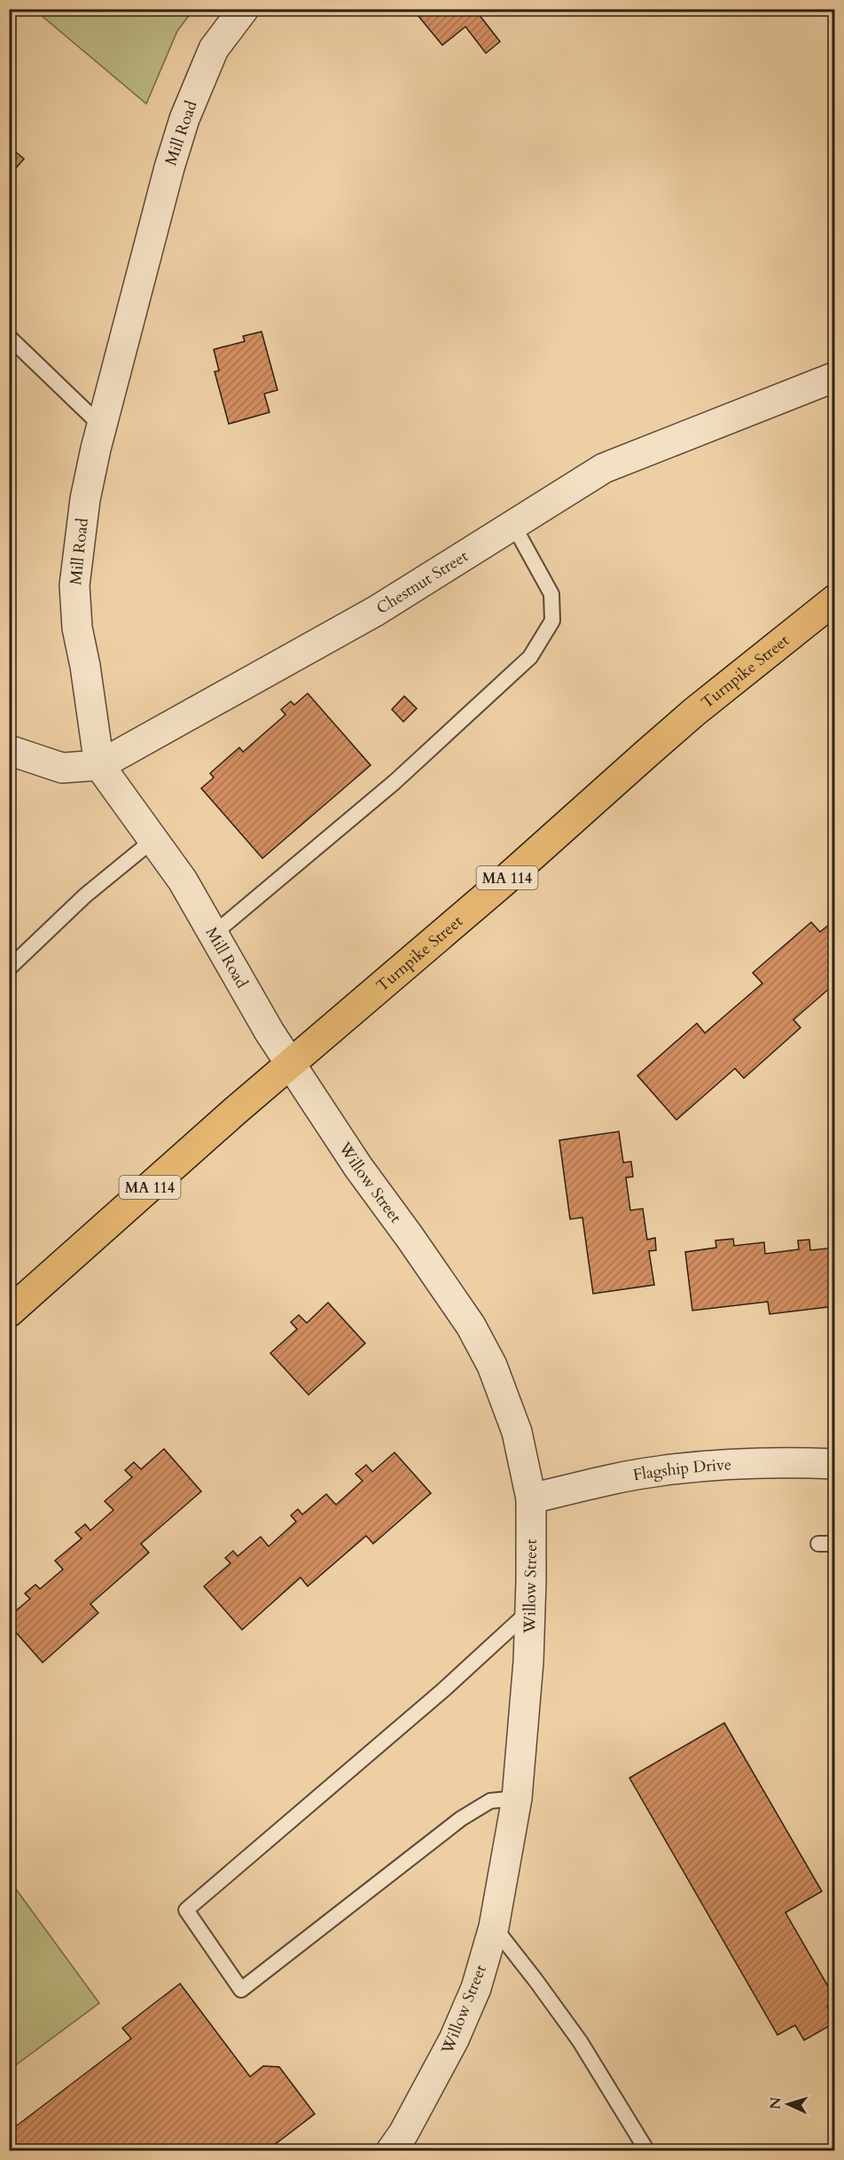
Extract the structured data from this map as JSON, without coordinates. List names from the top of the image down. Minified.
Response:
{"streets":{"highway":["Turnpike Street","MA 114"],"street":["Mill Road","Chestnut Street","Willow Street","Flagship Drive"]},"crossings":[["Mill Road","Chestnut Street"],["Mill Road","Turnpike Street"],["Mill Road","Willow Street"],["Turnpike Street","Willow Street"],["Willow Street","Flagship Drive"]],"north":"left"}
